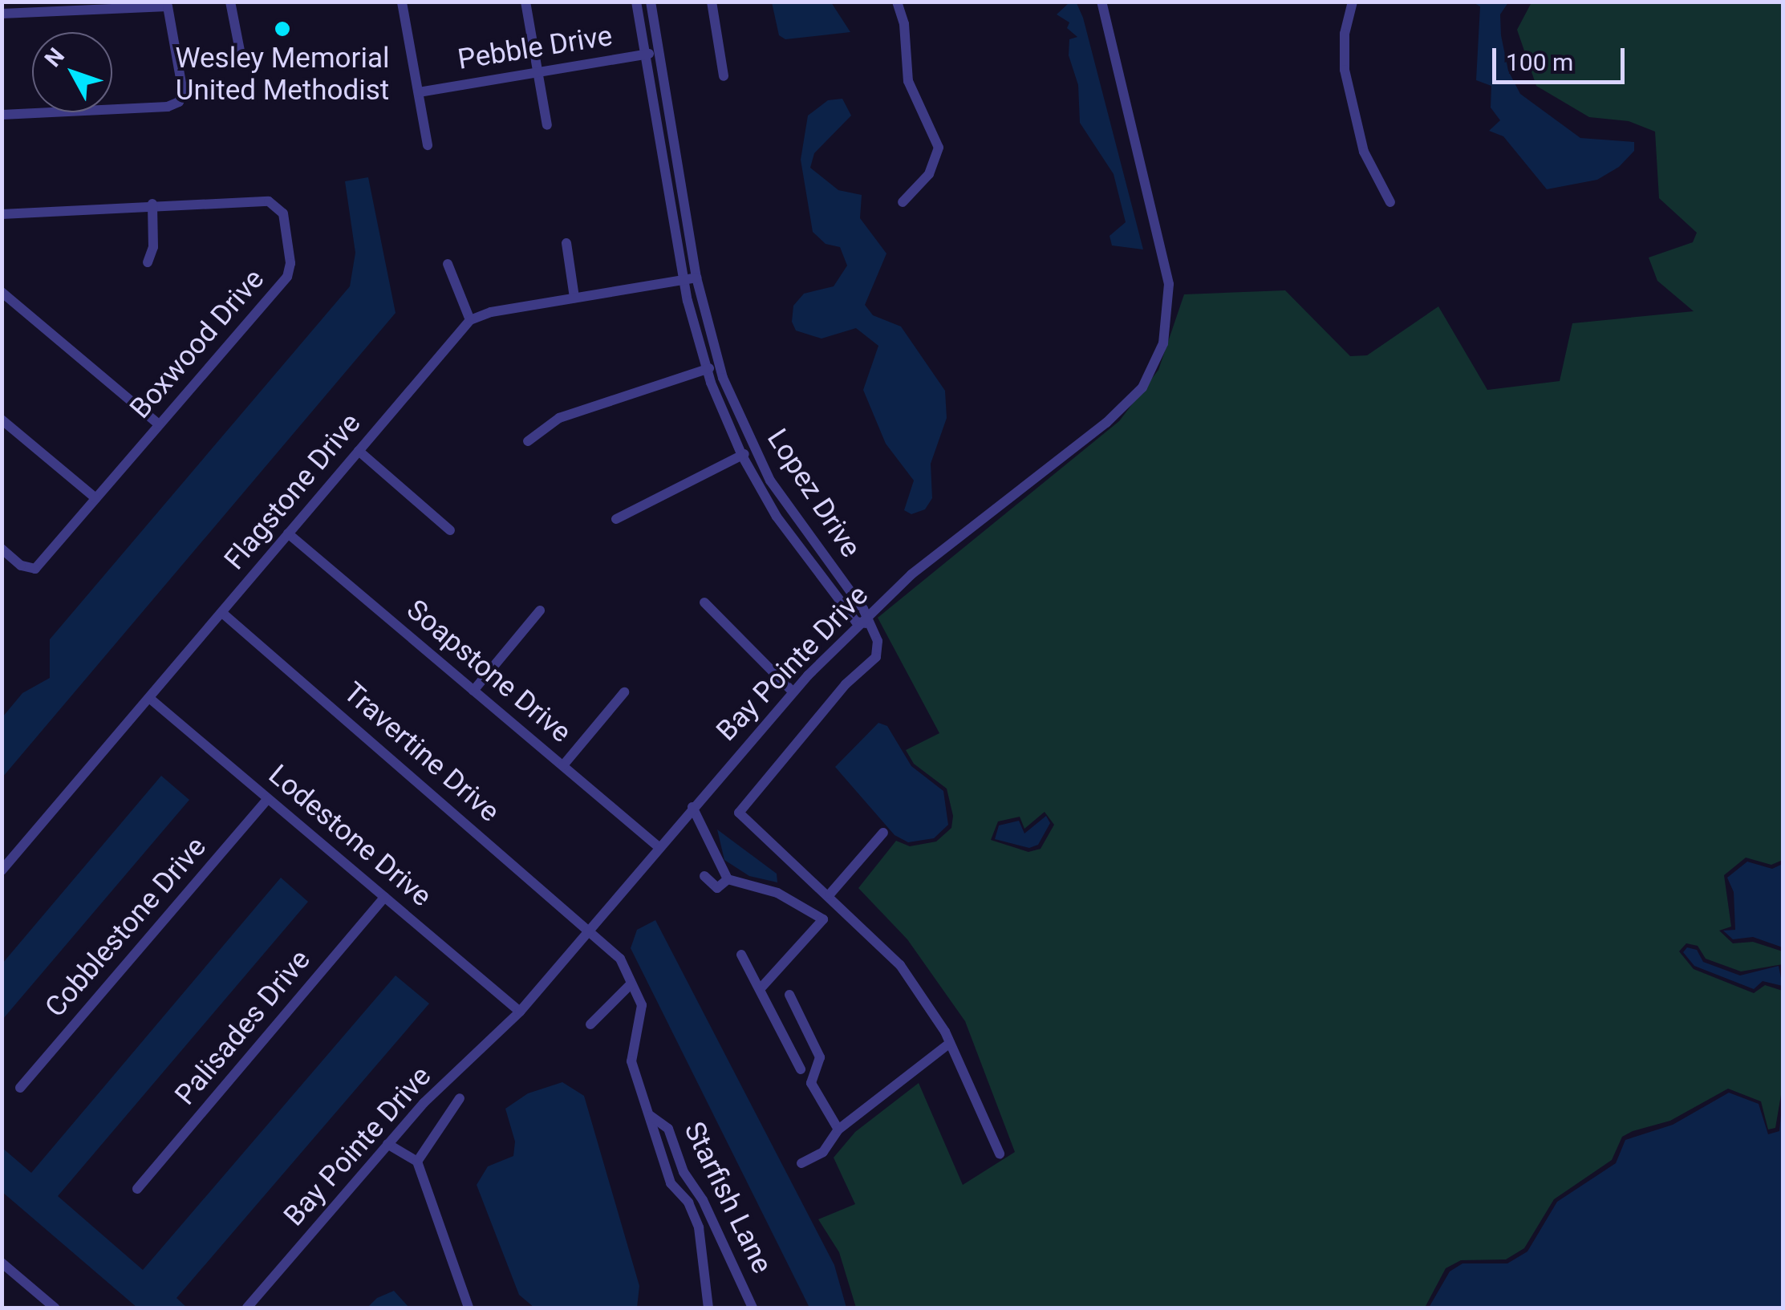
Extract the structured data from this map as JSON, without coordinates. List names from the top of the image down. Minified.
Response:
{"streets":{"street":["Pebble Drive","Boxwood Drive","Flagstone Drive","Lopez Drive","Bay Pointe Drive","Soapstone Drive","Travertine Drive","Lodestone Drive","Cobblestone Drive","Palisades Drive","Starfish Lane"]},"crossings":[["Pebble Drive","Lopez Drive"],["Flagstone Drive","Soapstone Drive"],["Flagstone Drive","Travertine Drive"],["Flagstone Drive","Lodestone Drive"],["Lopez Drive","Bay Pointe Drive"],["Bay Pointe Drive","Soapstone Drive"],["Bay Pointe Drive","Travertine Drive"],["Bay Pointe Drive","Lodestone Drive"],["Travertine Drive","Starfish Lane"],["Lodestone Drive","Cobblestone Drive"],["Lodestone Drive","Palisades Drive"]],"places":["Wesley Memorial United Methodist"],"scale_bar":"100 m","north":"top left"}
